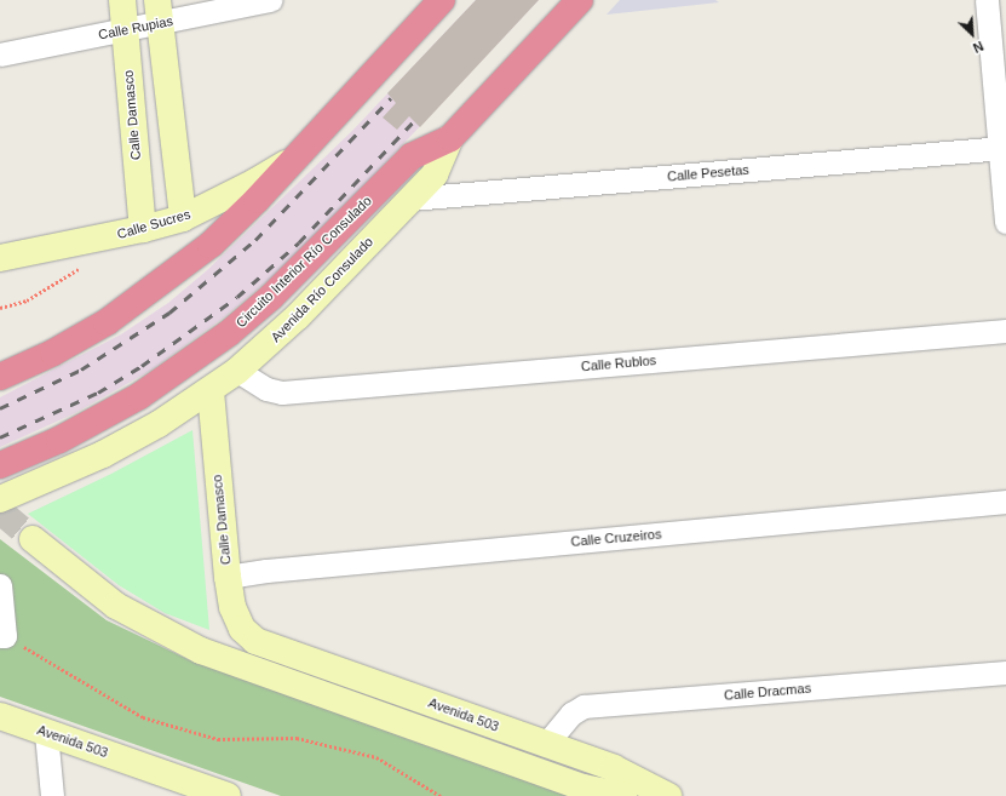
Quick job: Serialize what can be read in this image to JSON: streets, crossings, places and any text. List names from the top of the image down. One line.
{"streets":{"highway":["Circuito Interior Río Consulado","Avenida Río Consulado"],"main road":["Calle Damasco","Calle Sucres","Avenida 503"],"street":["Calle Rupias","Calle Pesetas","Calle Rublos","Calle Cruzeiros","Calle Dracmas"]},"crossings":[["Calle Rupias","Calle Damasco"],["Calle Damasco","Calle Sucres"],["Calle Damasco","Avenida Río Consulado"],["Calle Damasco","Calle Cruzeiros"],["Calle Damasco","Avenida 503"],["Calle Pesetas","Avenida Río Consulado"],["Circuito Interior Río Consulado","Avenida Río Consulado"],["Avenida Río Consulado","Calle Rublos"],["Calle Dracmas","Avenida 503"]],"north":"bottom right"}
